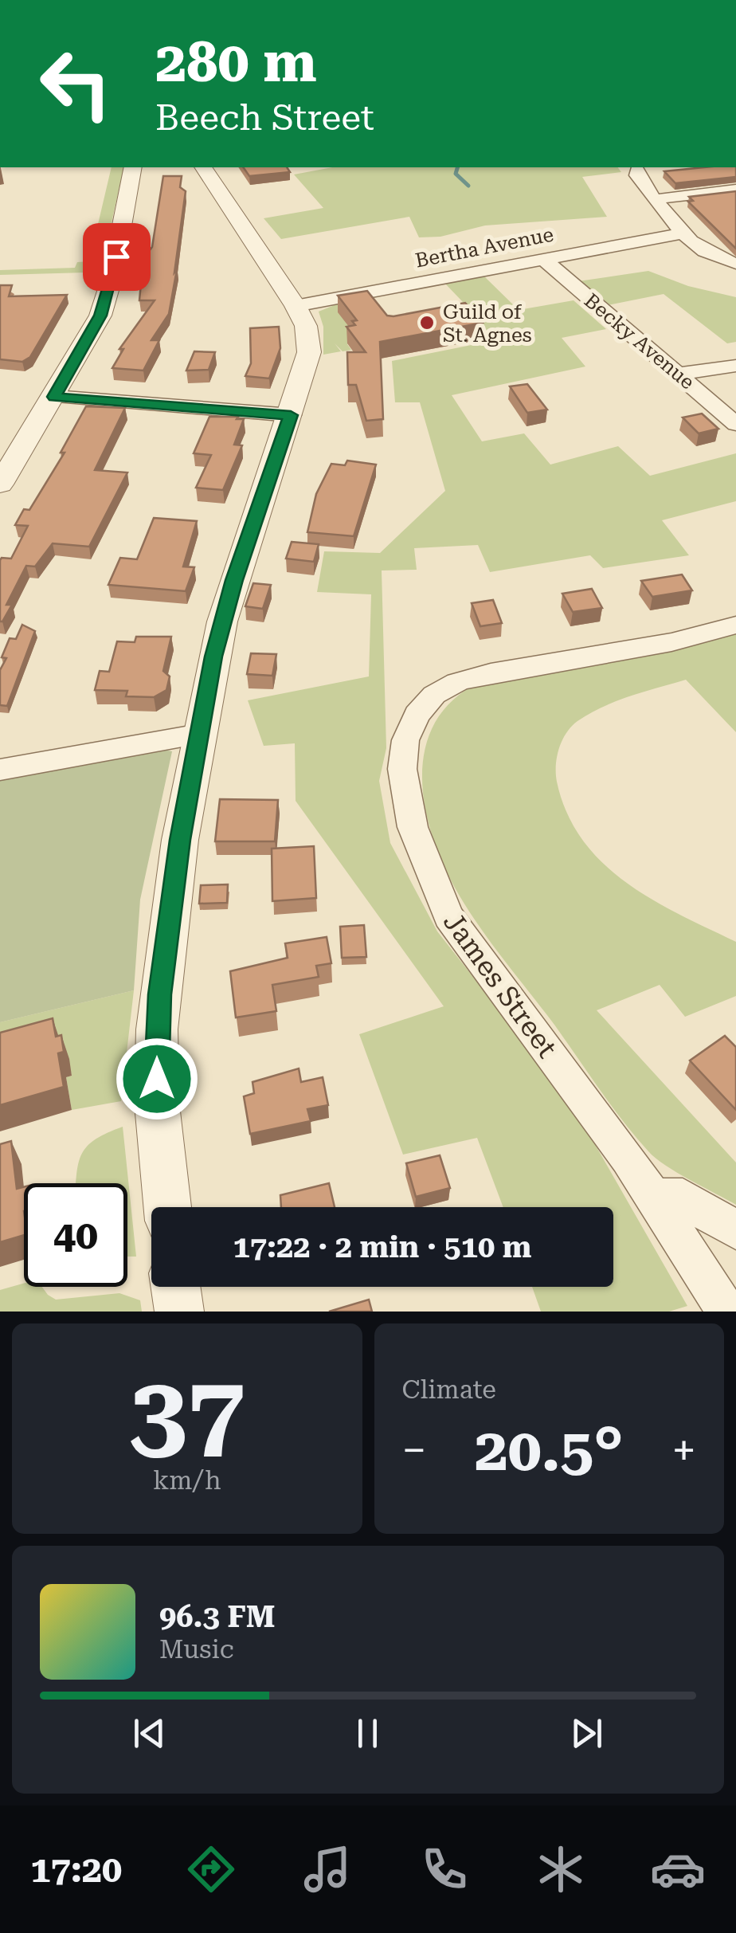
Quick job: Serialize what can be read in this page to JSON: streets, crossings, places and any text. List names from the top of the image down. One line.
{"streets":{"street":["Bertha Avenue","Becky Avenue","James Street"]},"crossings":[["Bertha Avenue","Becky Avenue"]],"places":["Guild of St. Agnes"],"page":{"turn":["280 m","Beech Street"],"limit":"40","trip":"17:22 · 2 min · 510 m","tile":[["37","km/h"],"Climate"],"heat":["−","20.5°","+"],"song":["96.3 FM","Music"],"tabs":"17:20"}}
